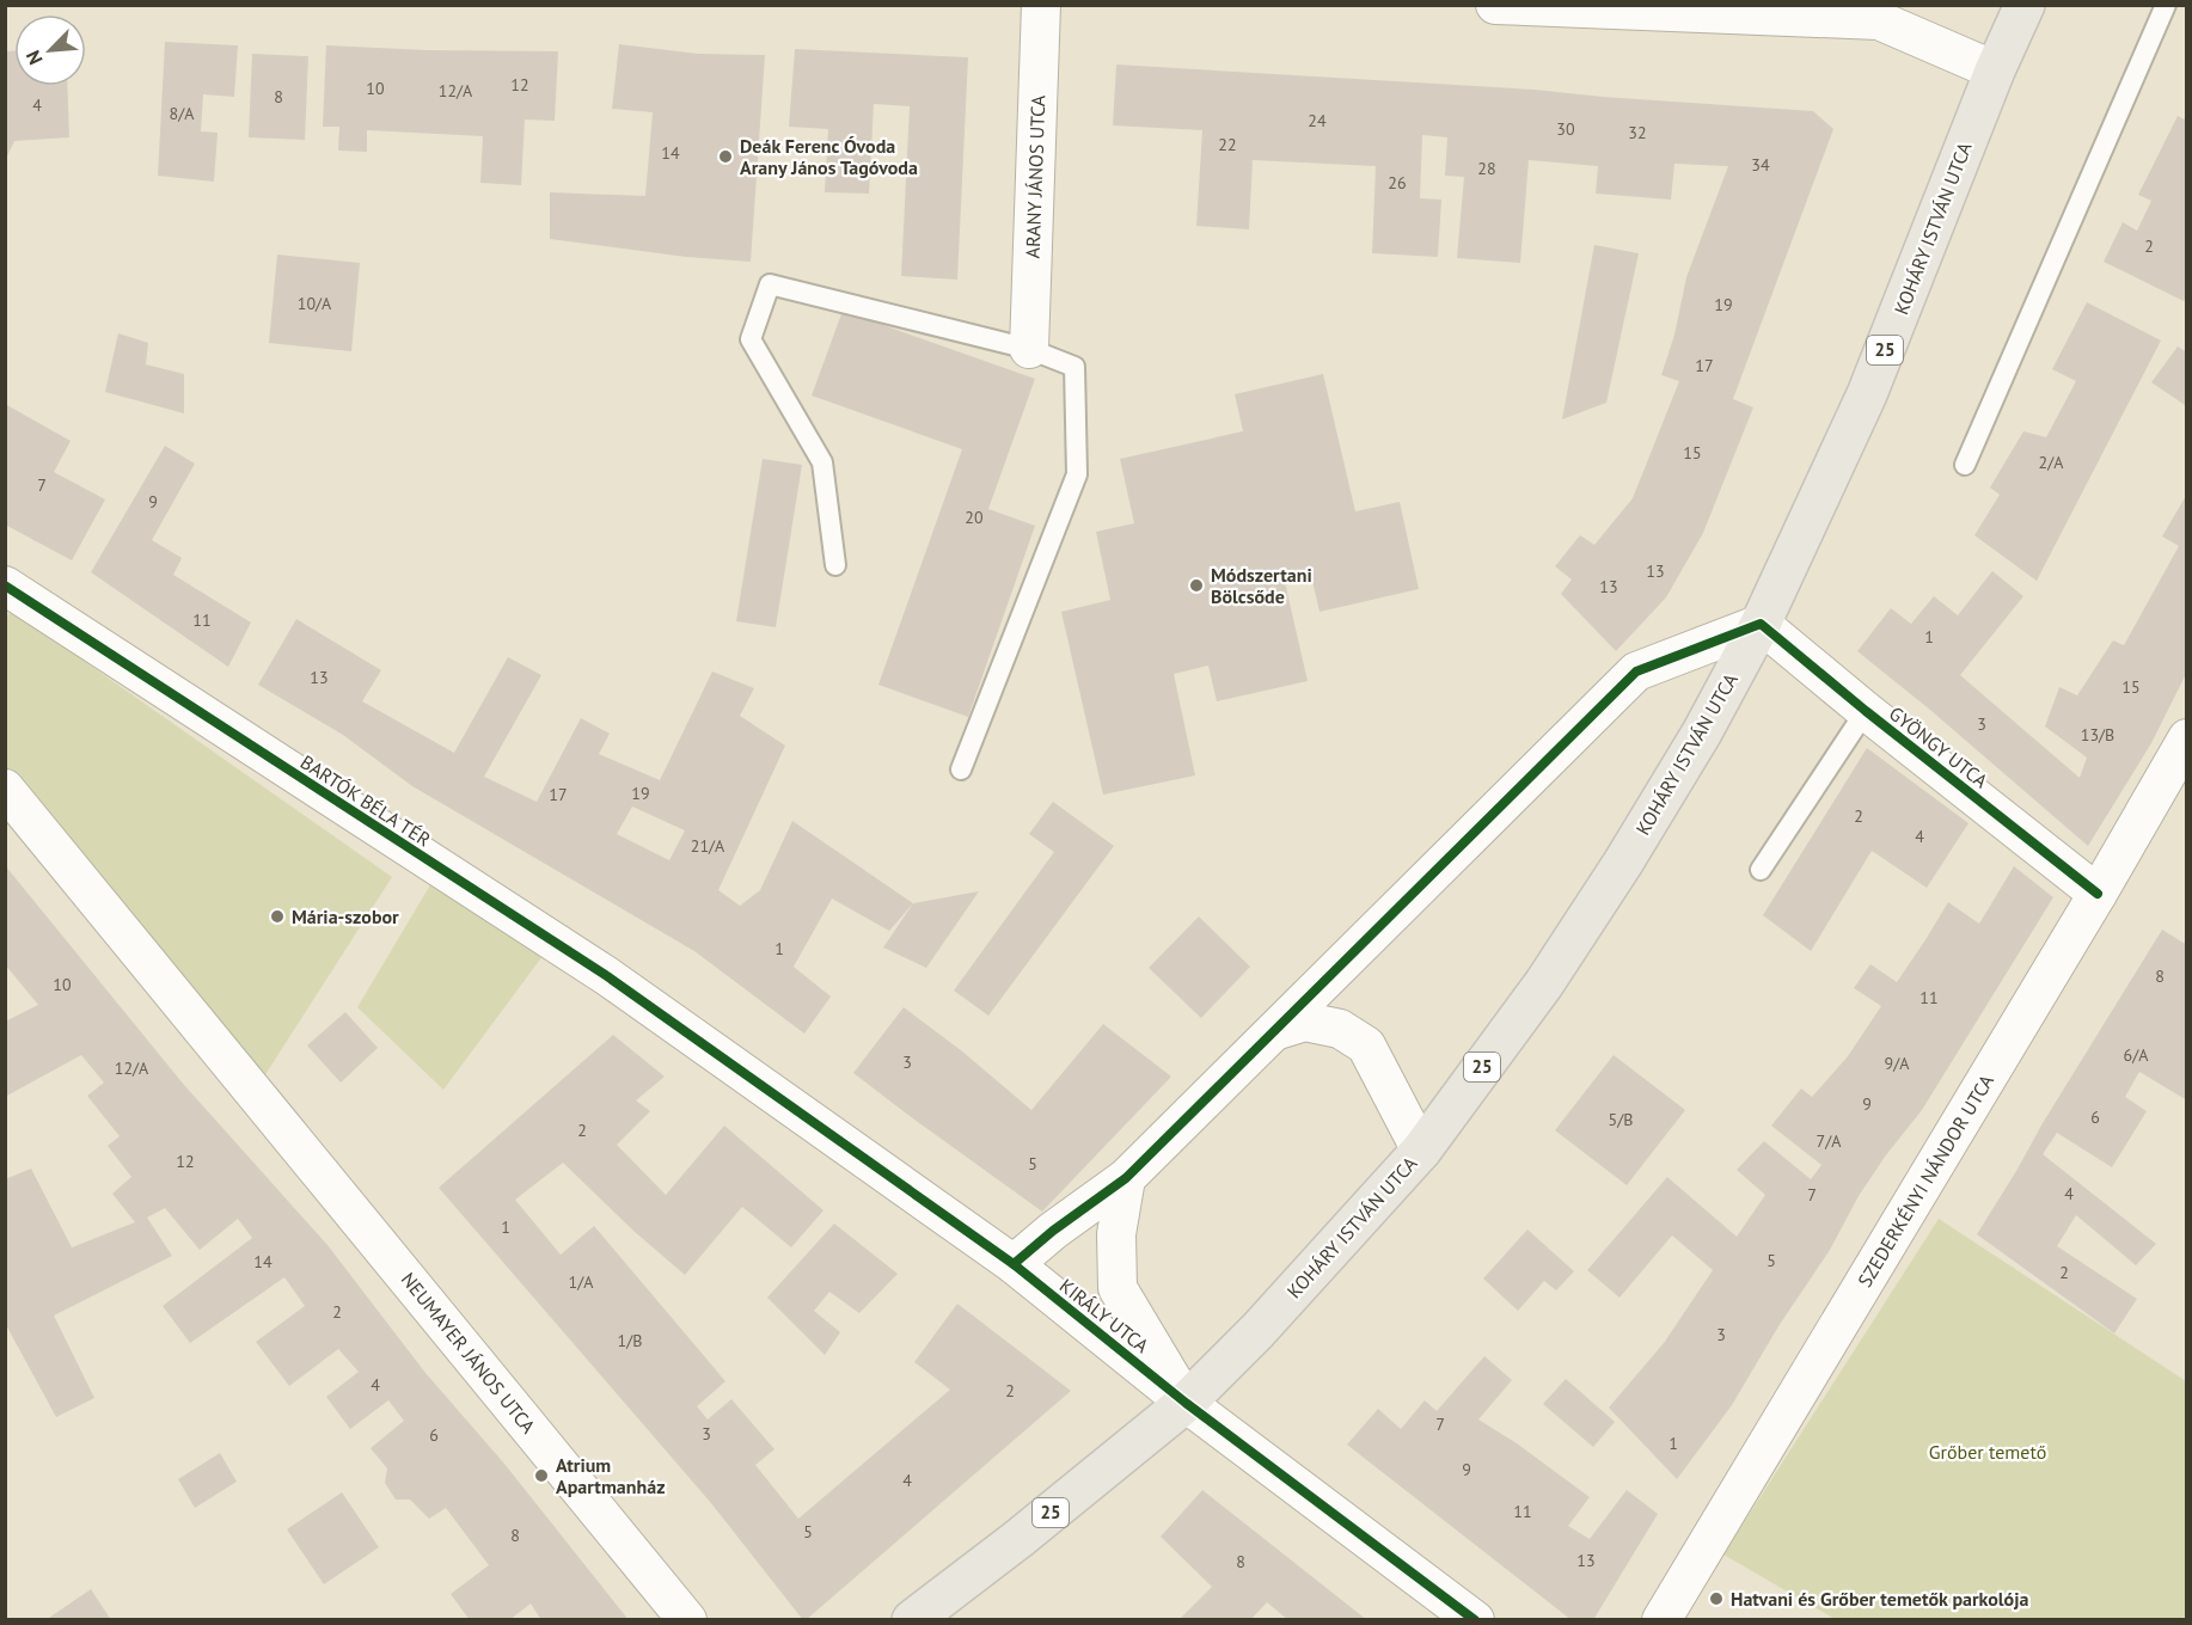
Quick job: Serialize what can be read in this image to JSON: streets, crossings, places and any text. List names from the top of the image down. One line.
{"streets":{"main road":["KOHÁRY ISTVÁN UTCA","25"],"street":["ARANY JÁNOS UTCA","GYÖNGY UTCA","BARTÓK BÉLA TÉR","SZEDERKÉNYI NÁNDOR UTCA","KIRÁLY UTCA","NEUMAYER JÁNOS UTCA"]},"crossings":[["KOHÁRY ISTVÁN UTCA","25"],["KOHÁRY ISTVÁN UTCA","GYÖNGY UTCA"],["KOHÁRY ISTVÁN UTCA","KIRÁLY UTCA"],["25","KIRÁLY UTCA"],["GYÖNGY UTCA","SZEDERKÉNYI NÁNDOR UTCA"],["BARTÓK BÉLA TÉR","KIRÁLY UTCA"]],"parks":["Grőber temető"],"places":["Deák Ferenc Óvoda Arany János Tagóvoda","Módszertani Bölcsőde","Mária-szobor","Atrium Apartmanház","Hatvani és Grőber temetők parkolója"],"house_numbers":["12","10","12/A","8","4","8/A","24","30","32","22","14","34","28","26","2","10/A","19","17","15","2/A","7","9","20","13","13","11","1","13","15","3","13/B","19","17","2","4","21/A","1","8","10","11","6/A","3","9/A","12/A","9","6","5/B","2","7/A","12","5","4","7","1","5","14","2","1/A","2","3","1/B","4","2","7","3","6","1","9","4","11","5","8","13","8"],"north":"bottom left"}
